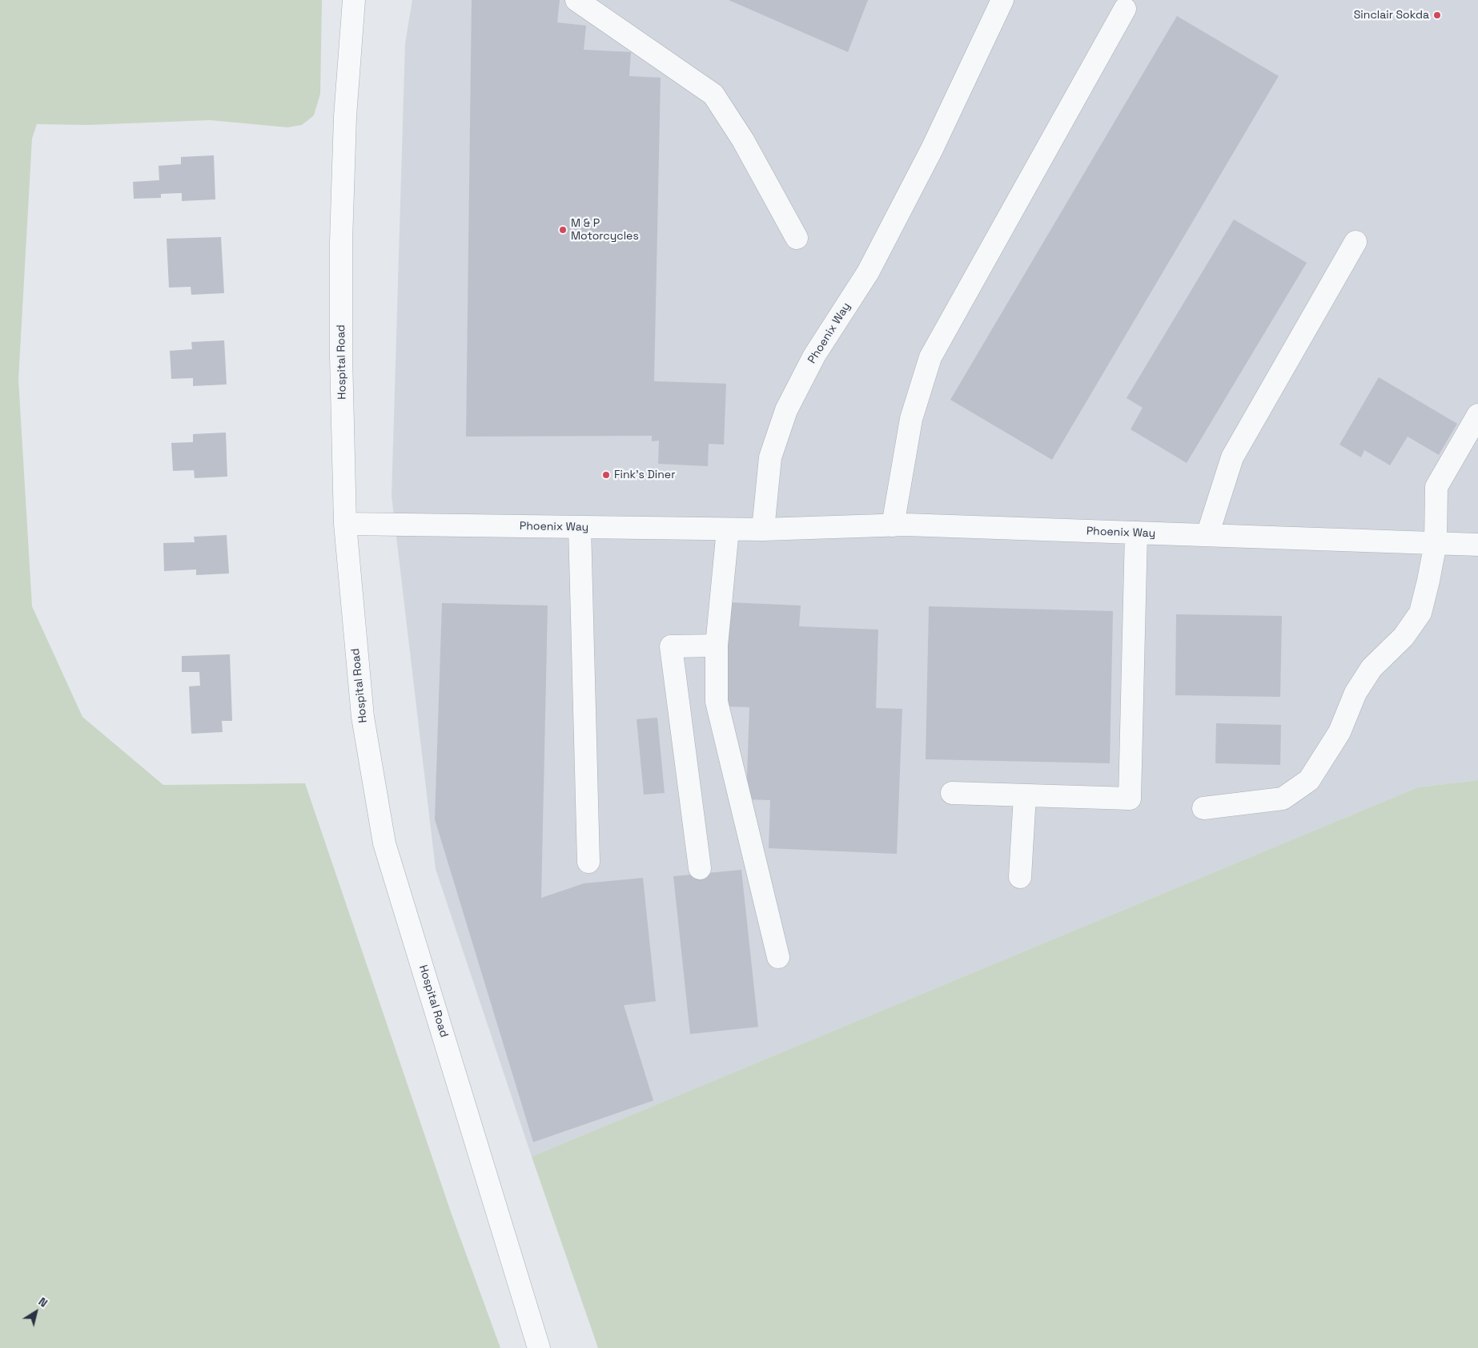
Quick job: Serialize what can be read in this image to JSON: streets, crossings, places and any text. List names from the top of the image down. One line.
{"streets":{"street":["Phoenix Way","Hospital Road"]},"crossings":[["Phoenix Way","Hospital Road"]],"places":["Sinclair Sokda","M & P Motorcycles","Fink's Diner"],"north":"top right"}
